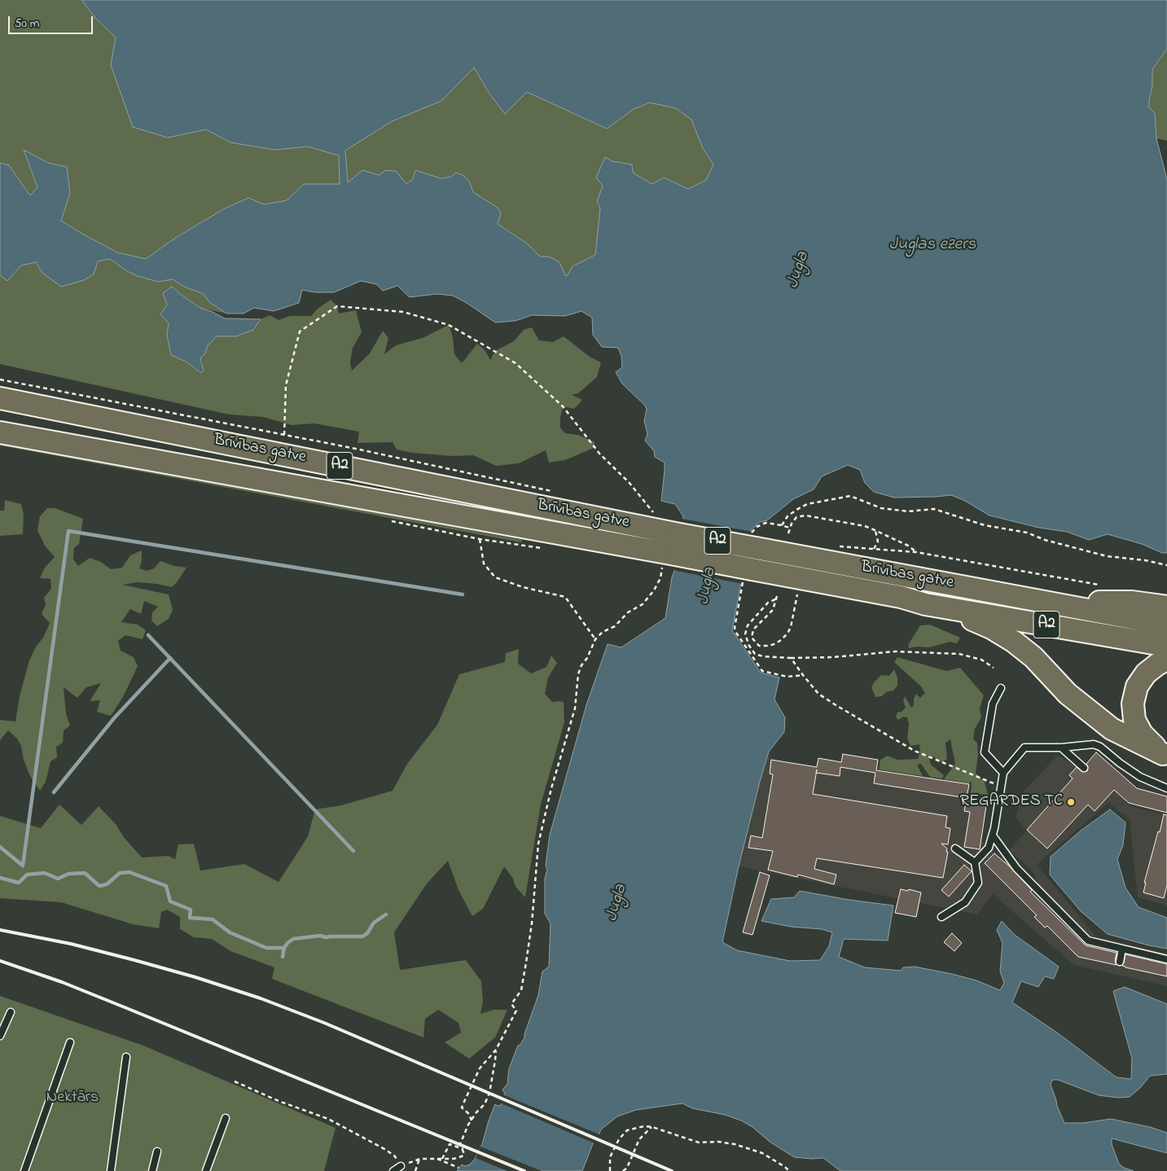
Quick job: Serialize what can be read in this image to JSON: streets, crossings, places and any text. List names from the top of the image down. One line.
{"streets":{"highway":["Brīvības gatve","A2"]},"water":["Juglas ezers","Jugla"],"parks":["Nektārs"],"places":["REGARDES TC"],"scale_bar":"50 m"}
